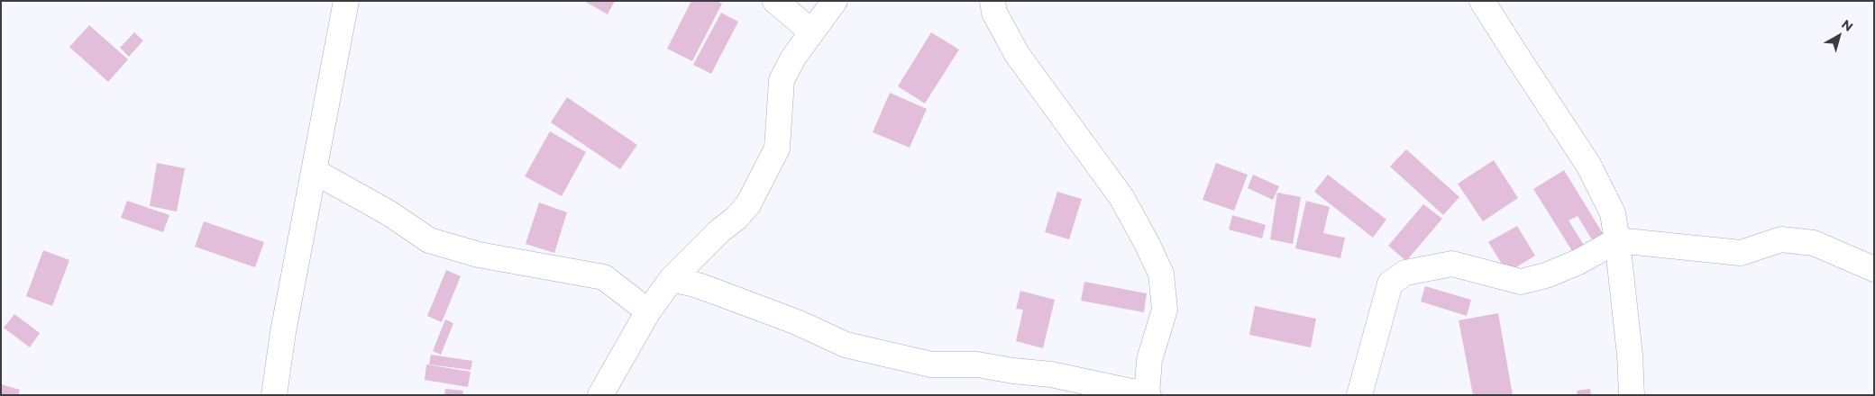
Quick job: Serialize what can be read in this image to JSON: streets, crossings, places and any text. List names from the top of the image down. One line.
{"north":"top right"}
